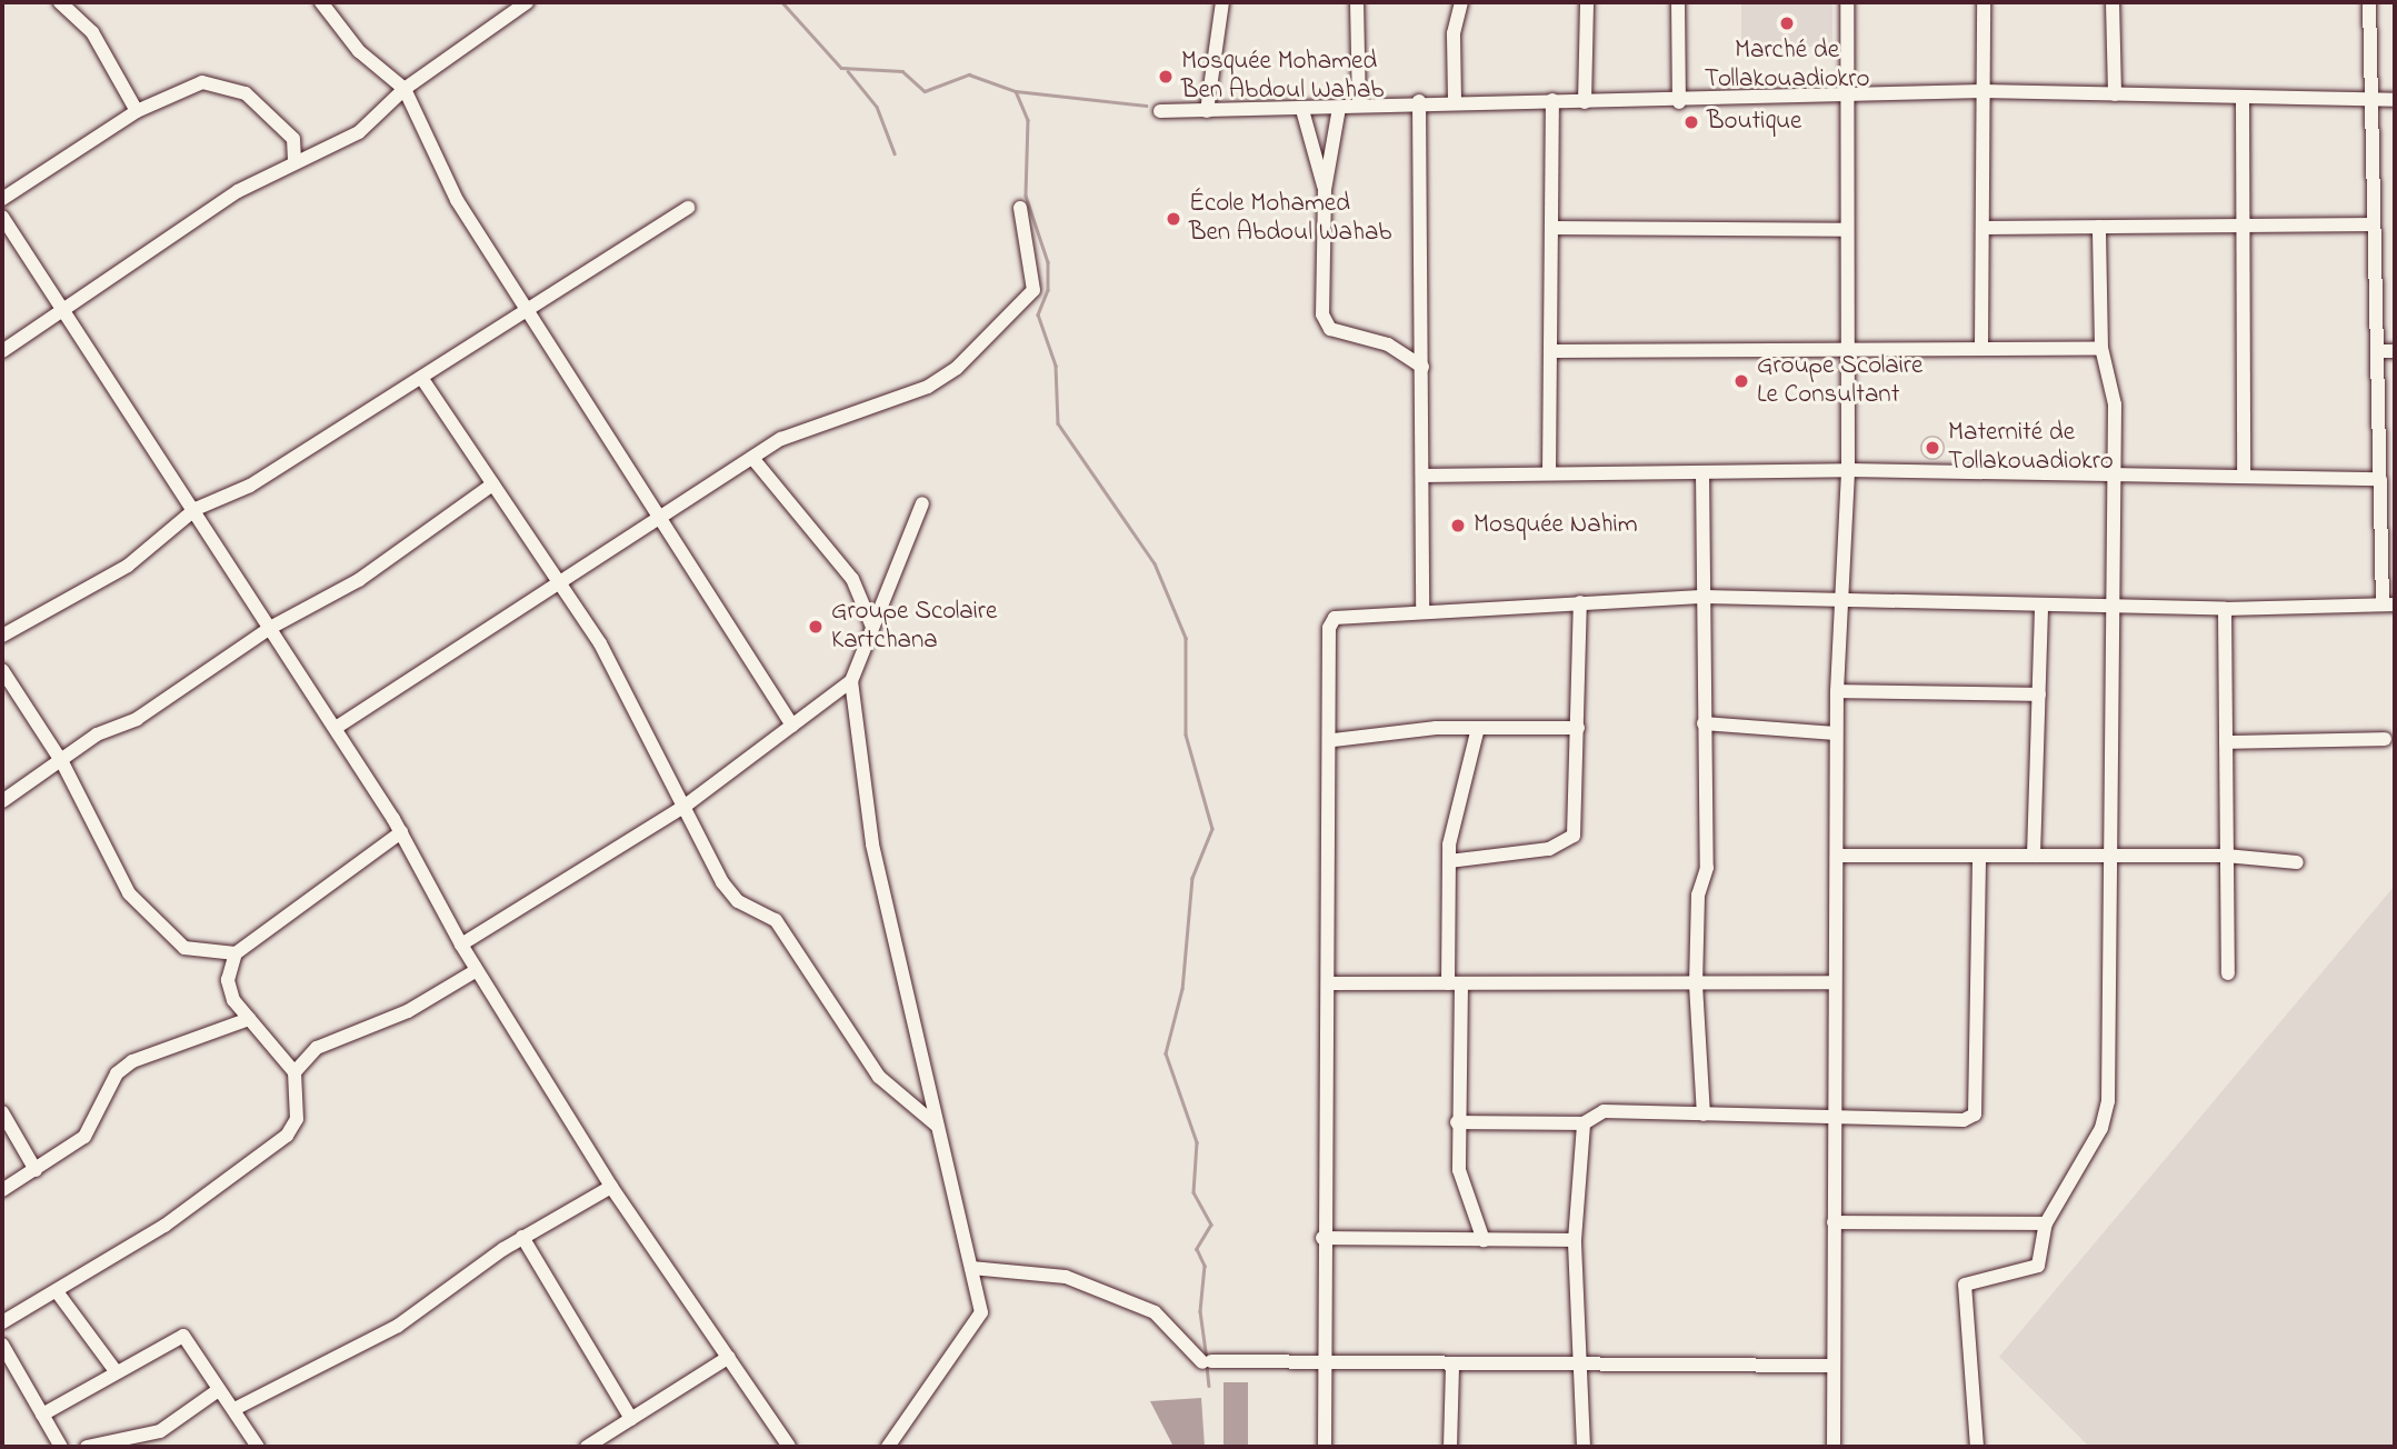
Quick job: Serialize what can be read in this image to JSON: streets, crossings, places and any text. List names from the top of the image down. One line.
{"places":["Marché de Tollakouadiokro","Mosquée Mohamed Ben Abdoul Wahab","Boutique","École Mohamed Ben Abdoul Wahab","Groupe Scolaire Le Consultant","Maternité de Tollakouadiokro","Mosquée Nahim","Groupe Scolaire Kartchana"]}
